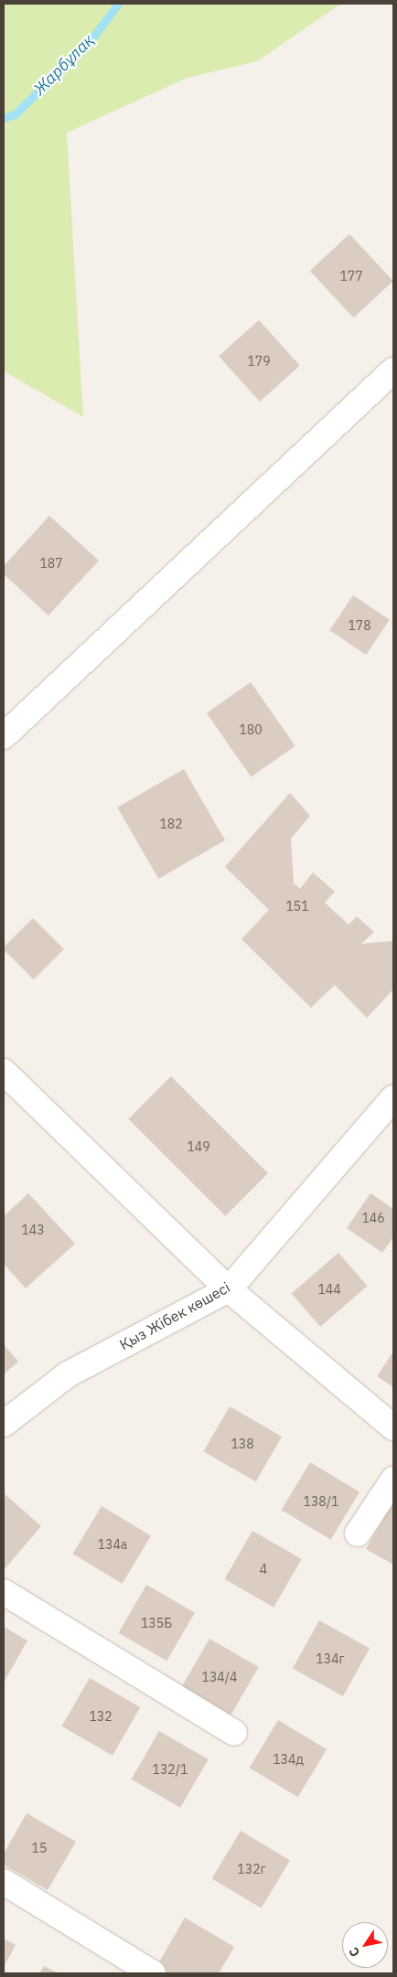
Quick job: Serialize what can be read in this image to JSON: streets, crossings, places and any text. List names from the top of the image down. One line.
{"streets":{"street":["Қыз Жібек көшесі"]},"water":["Жарбұлақ"],"house_numbers":["177","179","187","178","180","182","151","149","146","143","144","138","138/1","134а","4","135Б","134г","134/4","132","134д","132/1","15","132г"],"north":"bottom left"}
